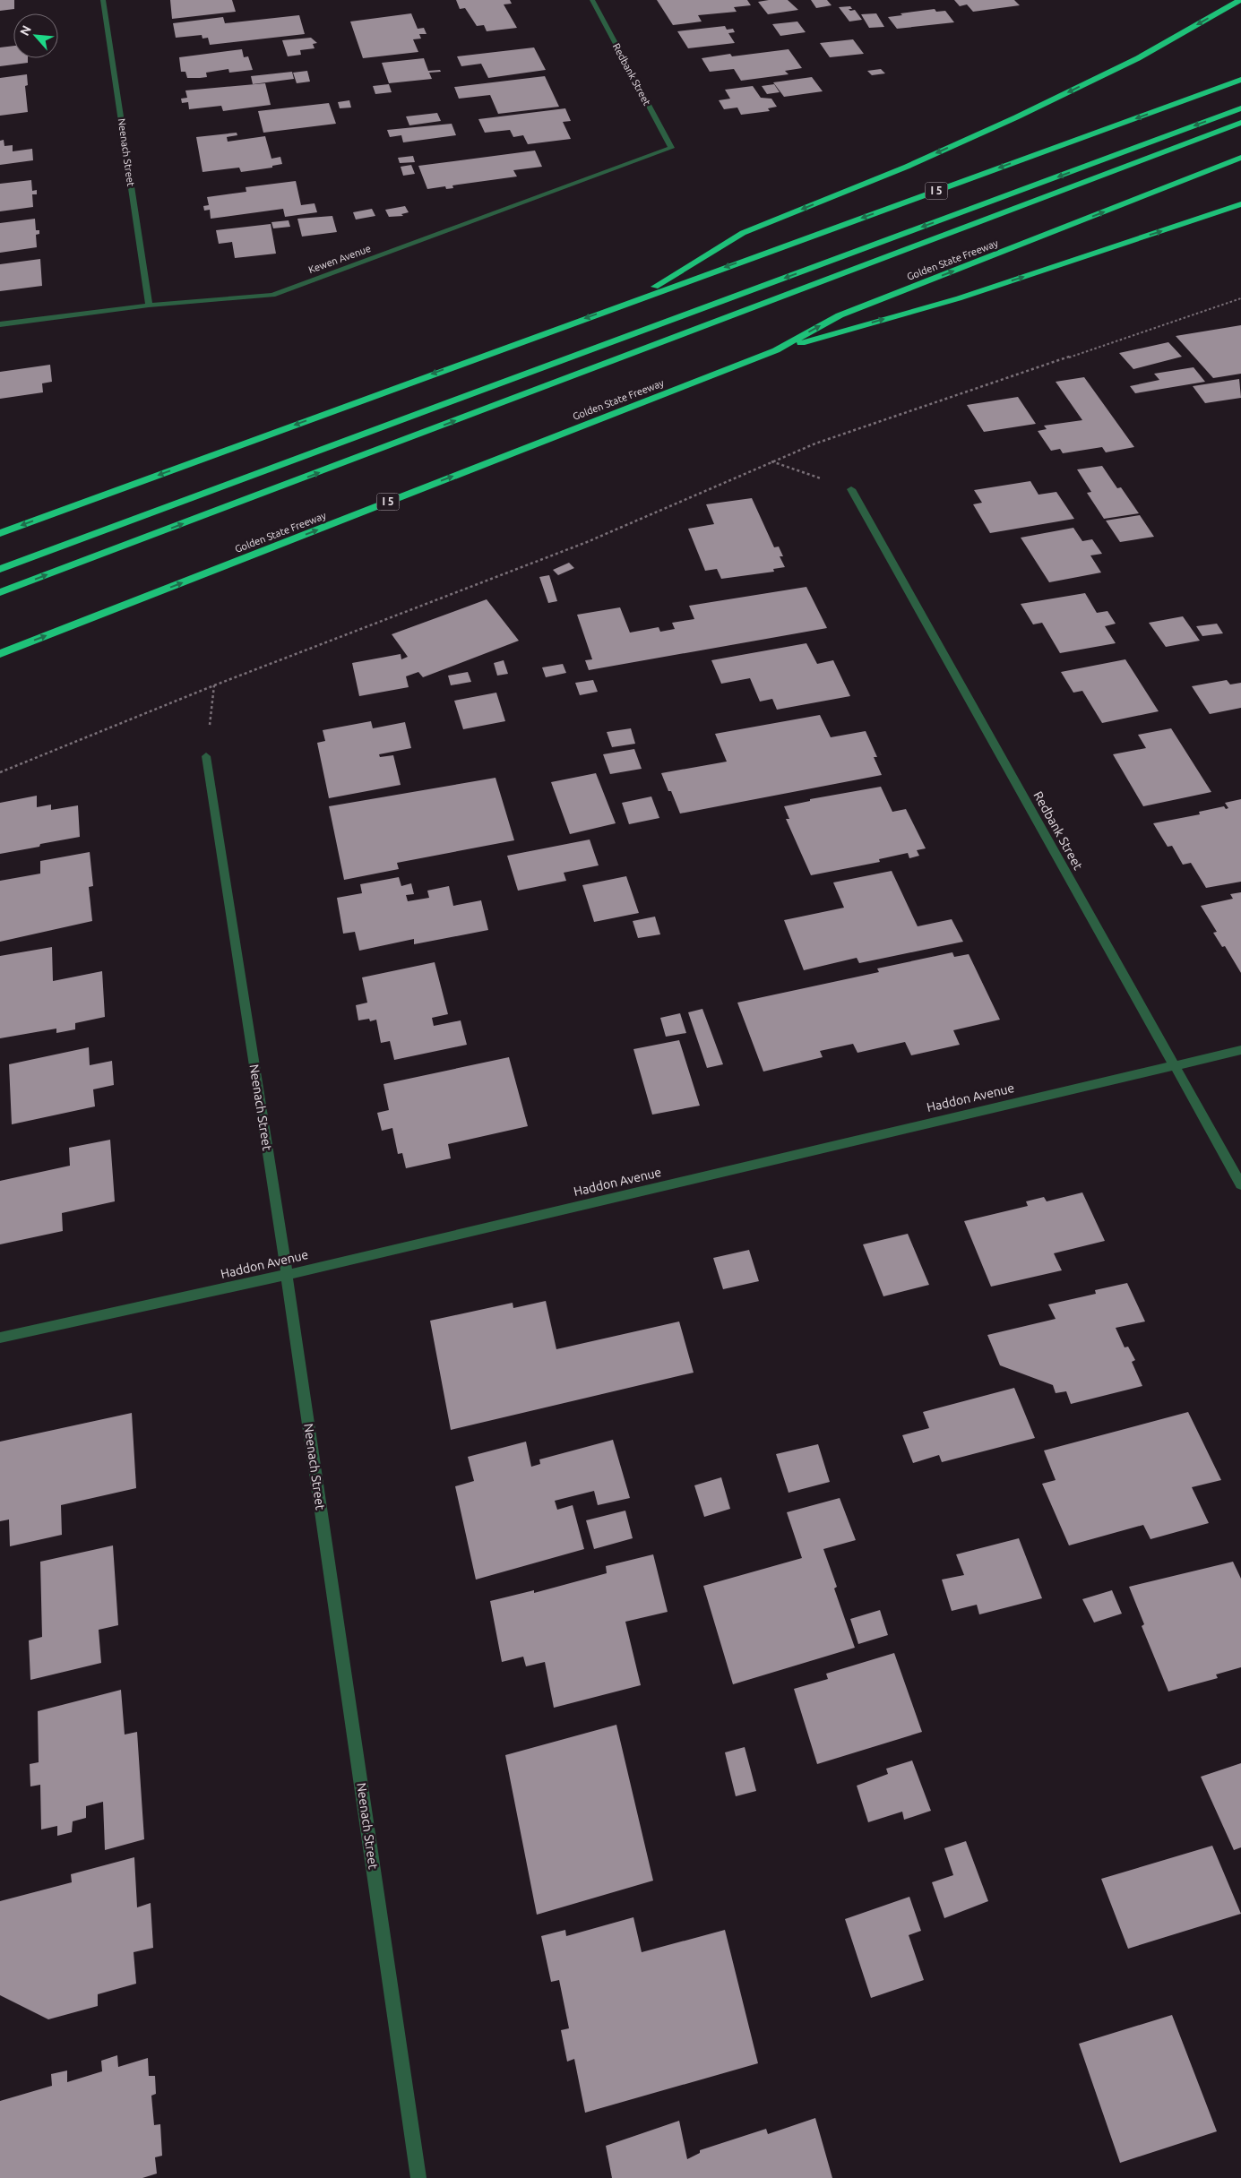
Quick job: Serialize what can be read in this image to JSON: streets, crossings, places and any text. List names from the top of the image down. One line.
{"streets":{"highway":["I 5","Golden State Freeway"],"street":["Redbank Street","Neenach Street","Kewen Avenue","Haddon Avenue"]},"crossings":[["Redbank Street","Kewen Avenue"],["Redbank Street","Haddon Avenue"],["Neenach Street","Kewen Avenue"],["Neenach Street","Haddon Avenue"]],"north":"top left"}
